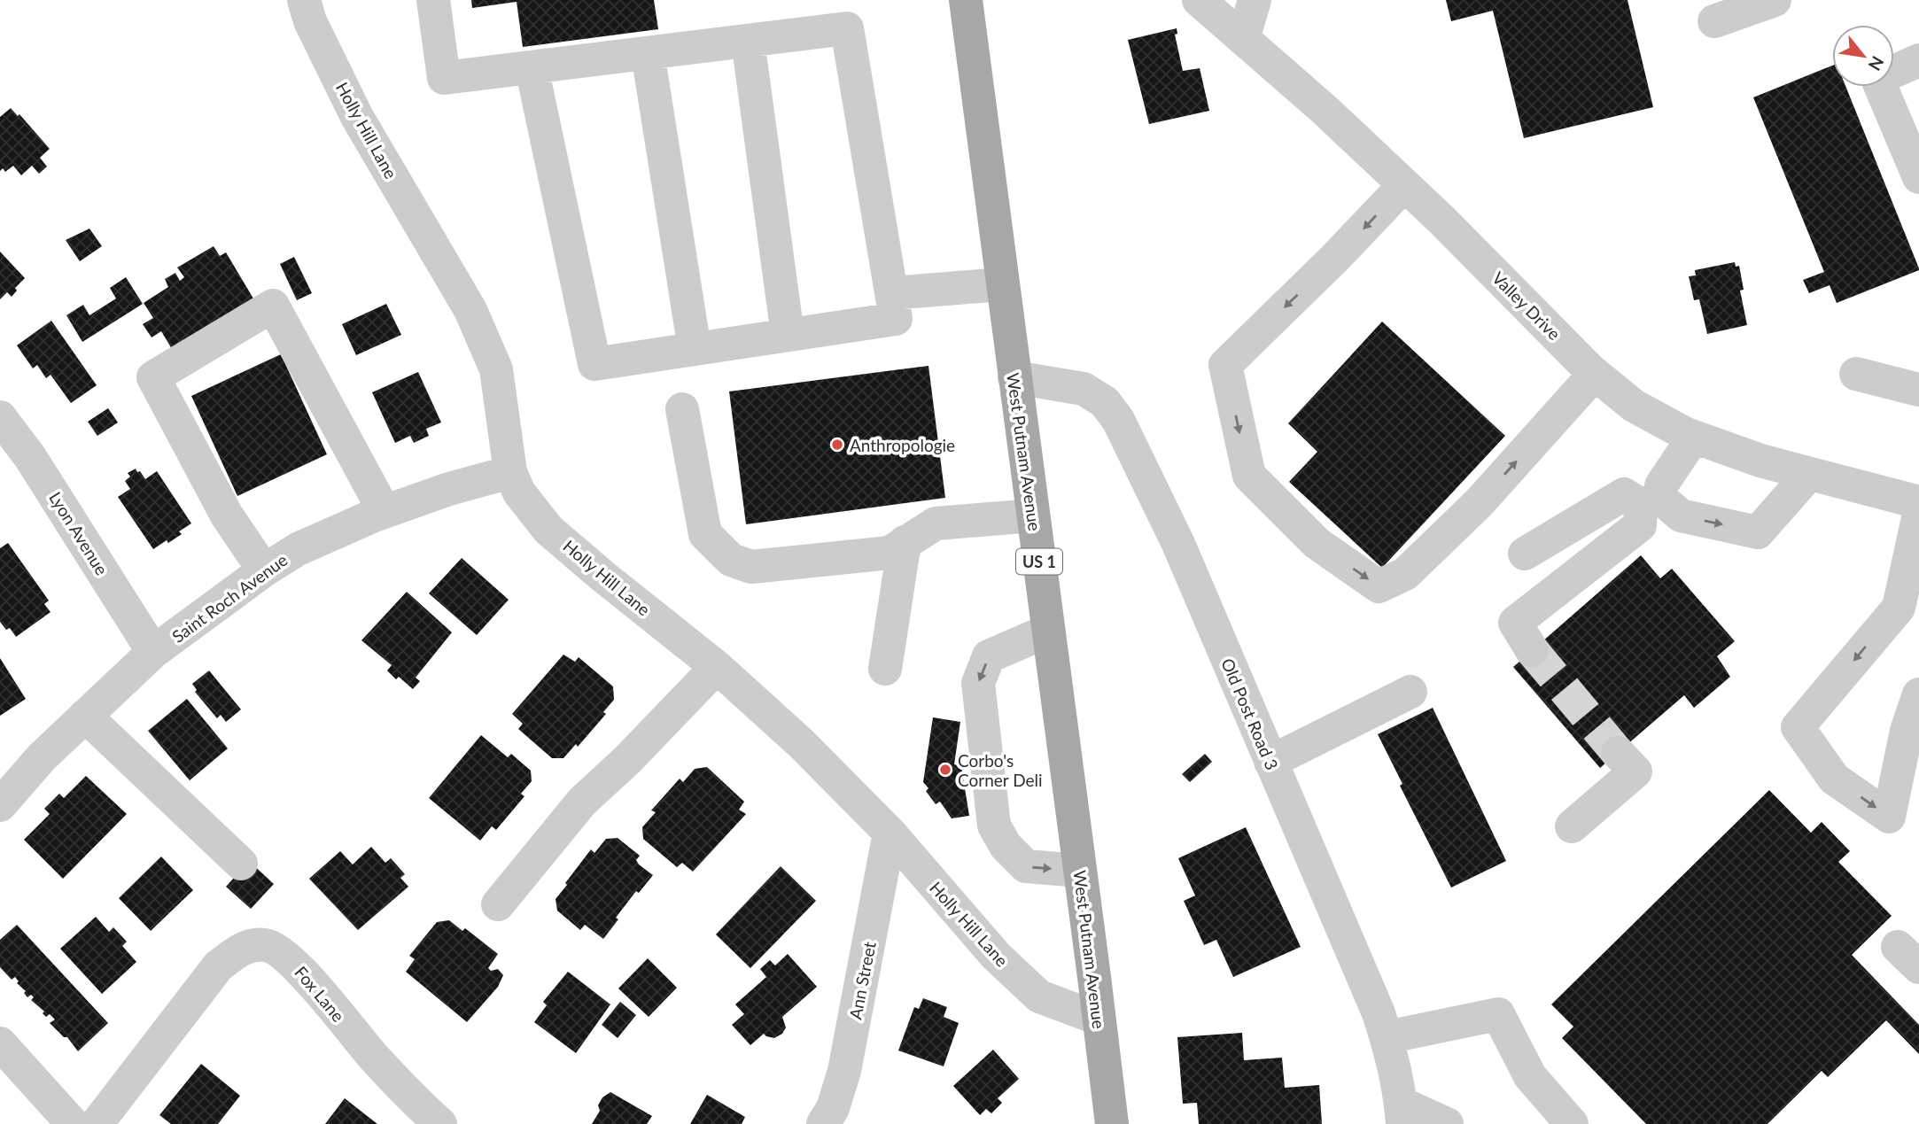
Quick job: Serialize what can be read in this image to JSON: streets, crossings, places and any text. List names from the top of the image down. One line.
{"streets":{"main road":["West Putnam Avenue","US 1"],"street":["Holly Hill Lane","Valley Drive","Lyon Avenue","Saint Roch Avenue","Old Post Road 3","Ann Street","Fox Lane"]},"crossings":[["Holly Hill Lane","West Putnam Avenue"],["Holly Hill Lane","Saint Roch Avenue"],["Holly Hill Lane","Ann Street"],["West Putnam Avenue","Old Post Road 3"],["Lyon Avenue","Saint Roch Avenue"]],"places":["Anthropologie","Corbo's Corner Deli"],"north":"bottom right"}
